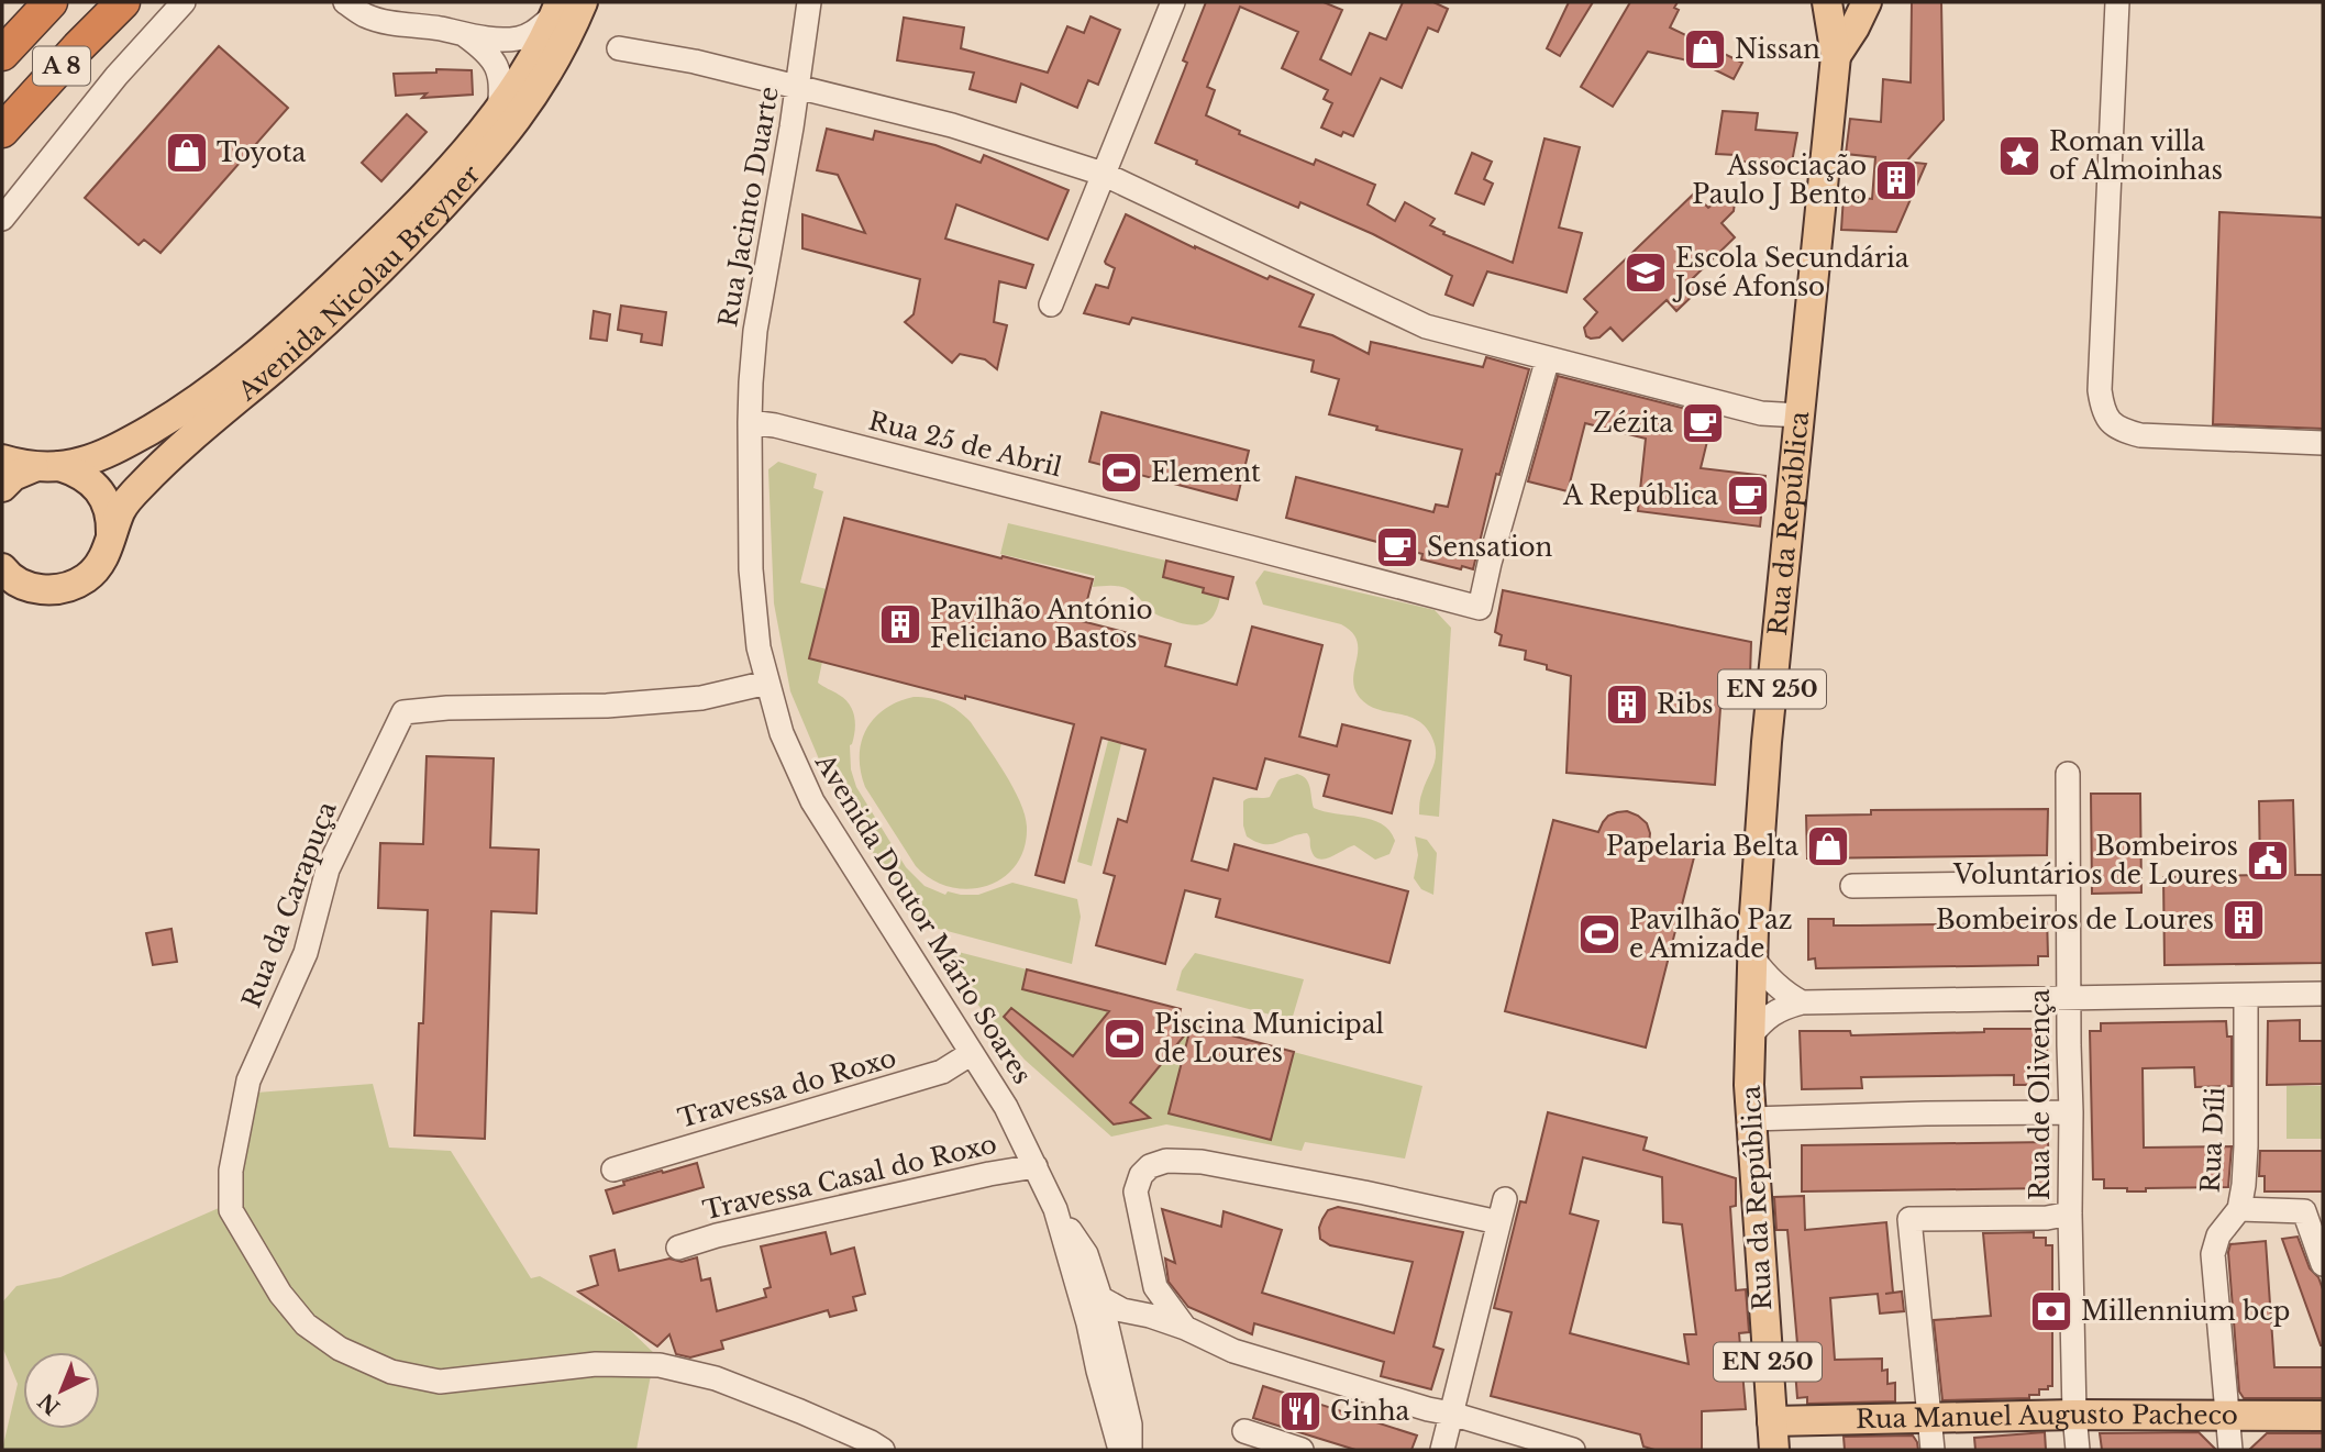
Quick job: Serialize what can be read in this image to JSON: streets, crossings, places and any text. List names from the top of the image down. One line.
{"streets":{"highway":["A 8"],"main road":["Avenida Nicolau Breyner","Rua da República","EN 250","Rua Manuel Augusto Pacheco"],"street":["Rua Jacinto Duarte","Rua 25 de Abril","Rua da Carapuça","Avenida Doutor Mário Soares","Travessa do Roxo","Rua de Olivença","Rua Díli","Travessa Casal do Roxo"]},"crossings":[["Rua Jacinto Duarte","Rua 25 de Abril"],["Rua Jacinto Duarte","Avenida Doutor Mário Soares"],["Rua 25 de Abril","Avenida Doutor Mário Soares"],["Rua da República","EN 250"],["Rua da República","Rua Manuel Augusto Pacheco"],["Rua da Carapuça","Avenida Doutor Mário Soares"],["Avenida Doutor Mário Soares","Travessa do Roxo"],["Avenida Doutor Mário Soares","Travessa Casal do Roxo"],["Rua de Olivença","Rua Manuel Augusto Pacheco"],["Rua Díli","Rua Manuel Augusto Pacheco"]],"places":{"shop":["Nissan","Toyota","Papelaria Belta"],"place":["Roman villa of Almoinhas"],"building":["Associação Paulo J Bento","Pavilhão António Feliciano Bastos","Ribs","Bombeiros de Loures"],"school or university":["Escola Secundária José Afonso"],"cafe":["Zézita","A República","Sensation"],"sports":["Element","Pavilhão Paz e Amizade","Piscina Municipal de Loures"],"public building":["Bombeiros Voluntários de Loures"],"bank":["Millennium bcp"],"restaurant":["Ginha"]},"north":"bottom left"}
